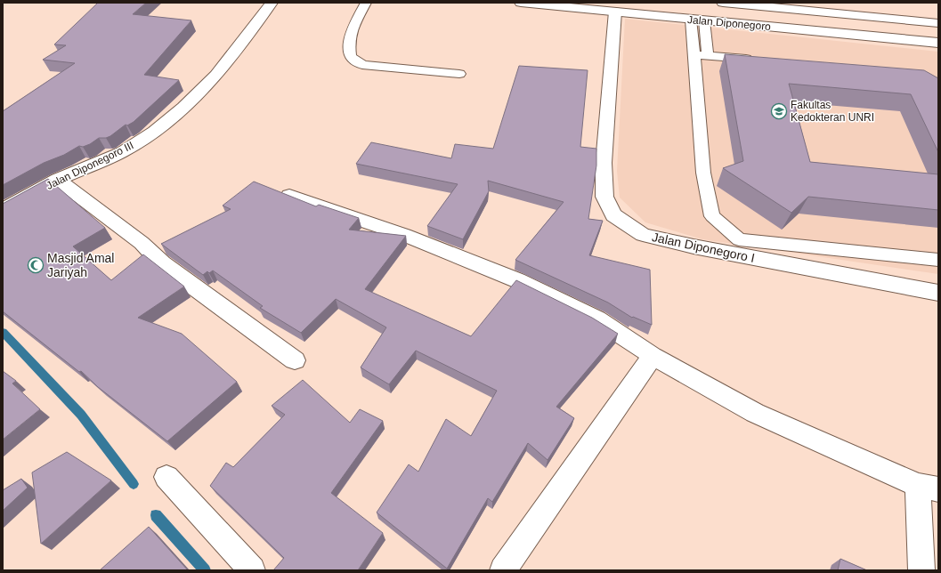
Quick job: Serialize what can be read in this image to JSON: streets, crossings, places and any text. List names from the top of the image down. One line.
{"streets":{"street":["Jalan Diponegoro","Jalan Diponegoro III","Jalan Diponegoro I"]},"crossings":[["Jalan Diponegoro","Jalan Diponegoro I"]],"places":{"school or university":["Fakultas Kedokteran UNRI"],"mosque":["Masjid Amal Jariyah"]}}
